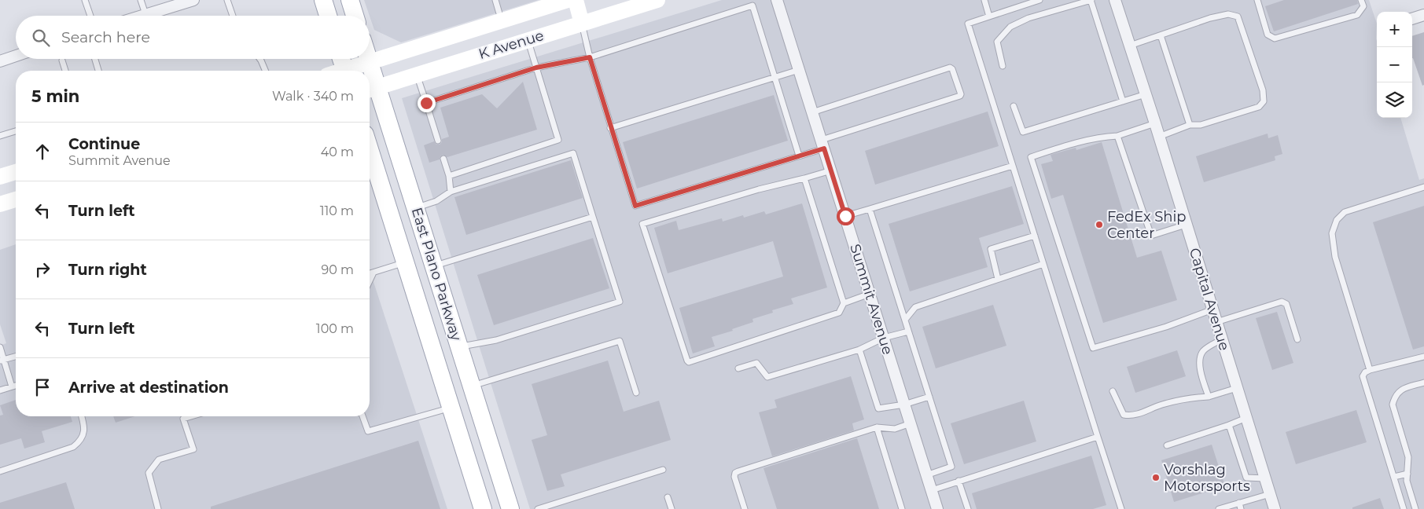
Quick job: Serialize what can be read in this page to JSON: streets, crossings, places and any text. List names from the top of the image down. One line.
{"streets":{"main road":["K Avenue","East Plano Parkway"],"street":["Summit Avenue","Capital Avenue"]},"crossings":[["K Avenue","East Plano Parkway"]],"places":["FedEx Ship Center","Vorshlag Motorsports"],"page":{"map_buttons":["+","−"],"search":"Search here","heading":["5 min","Walk · 340 m"],"list":[["Continue","Summit Avenue","40 m"],["Turn left","110 m"],["Turn right","90 m"],["Turn left","100 m"],"Arrive at destination"]}}
